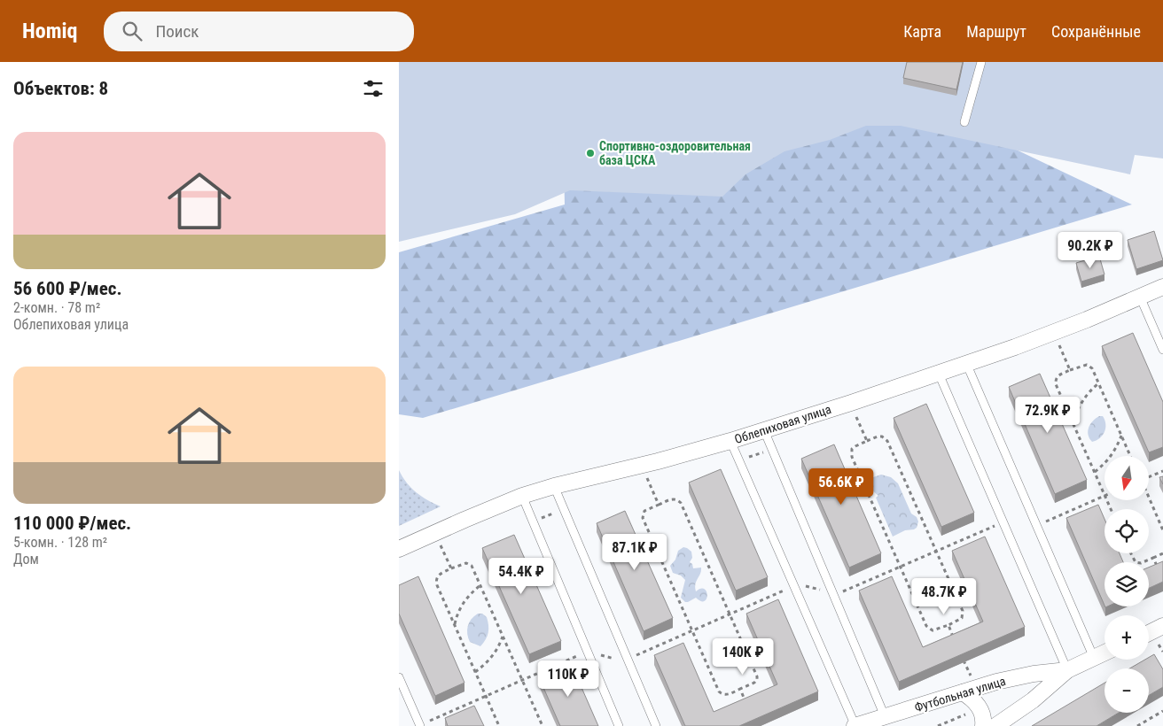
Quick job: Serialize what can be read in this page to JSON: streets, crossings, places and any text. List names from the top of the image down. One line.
{"streets":{"street":["Облепиховая улица","Футбольная улица"]},"places":["Спортивно-оздоровительная база ЦСКА"],"north":"bottom","page":{"header":"Homiq","search":"Поиск","nav":["Карта","Маршрут","Сохранённые"],"heading":"Объектов: 8","list":[{"name":"56 600 ₽/мес.","note":"2-комн. · 78 m² · Облепиховая улица"},{"name":"110 000 ₽/мес.","note":"5-комн. · 128 m² · Дом"}],"price":["90.2K ₽","72.9K ₽","56.6K ₽","87.1K ₽","54.4K ₽","48.7K ₽","140K ₽","110K ₽"],"map_buttons":["+","−"]}}
